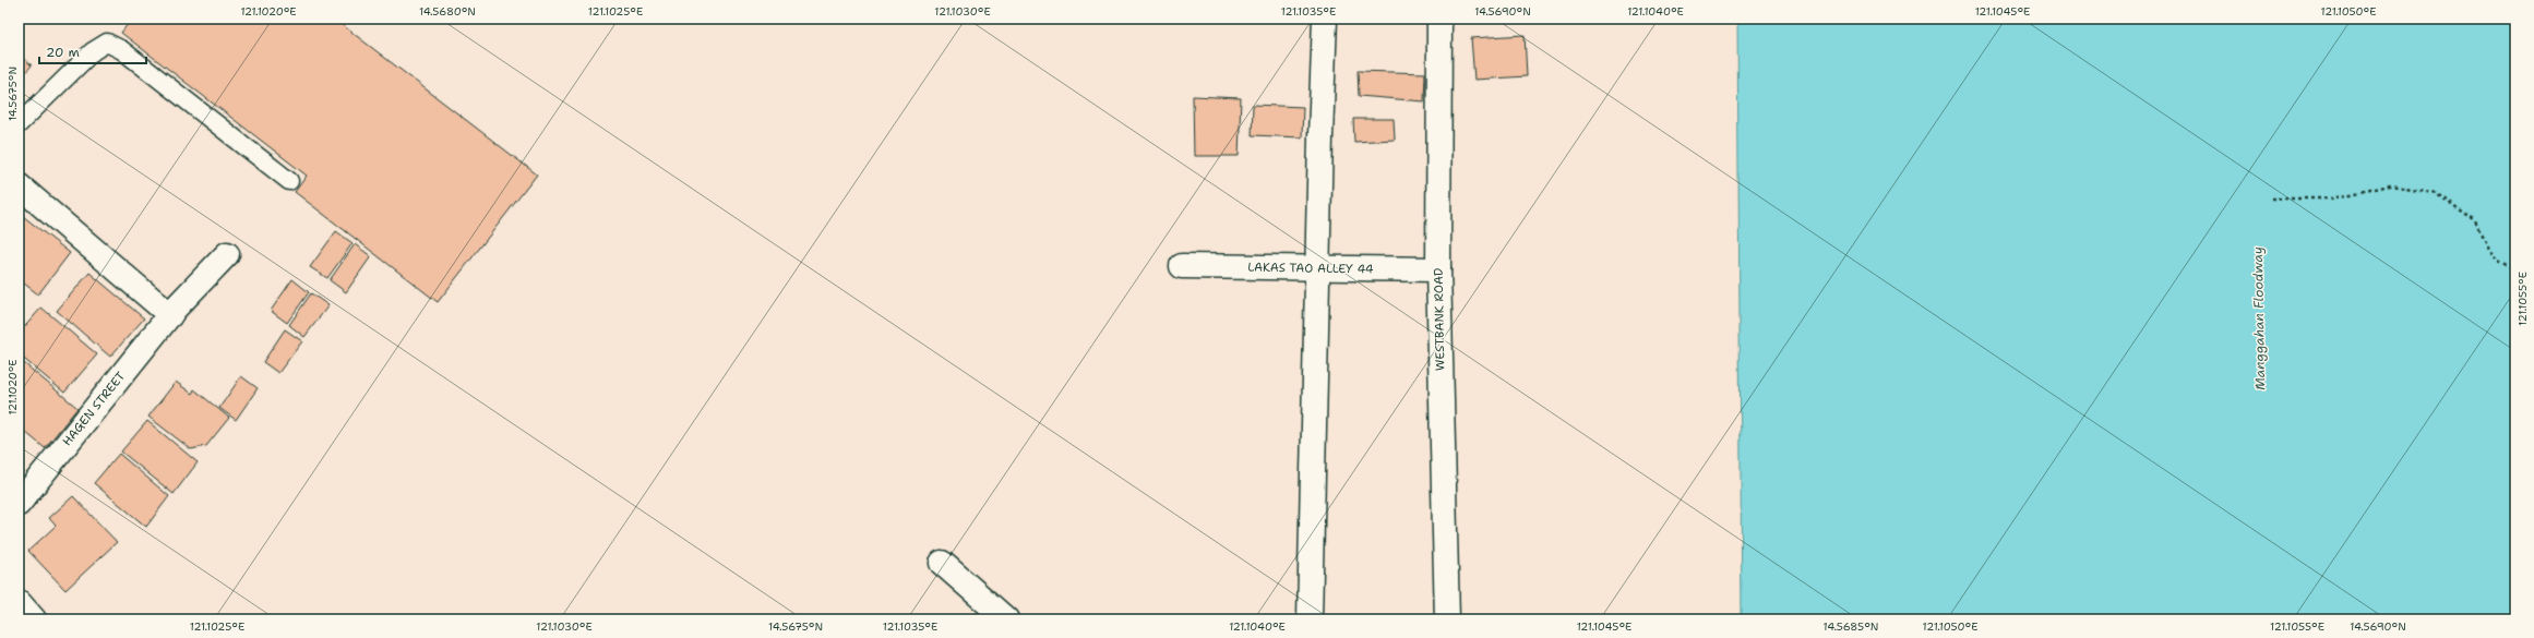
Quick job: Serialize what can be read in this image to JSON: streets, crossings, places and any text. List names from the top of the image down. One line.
{"streets":{"street":["LAKAS TAO ALLEY 44","WESTBANK ROAD","HAGEN STREET"]},"crossings":[["LAKAS TAO ALLEY 44","WESTBANK ROAD"]],"water":["Manggahan Floodway"],"scale_bar":"20 m","coordinates":["121.1020°E","14.5680°N","121.1025°E","121.1030°E","121.1035°E","14.5690°N","121.1040°E","121.1045°E","121.1050°E","14.5675°N","121.1055°E","14.5685°N"]}
